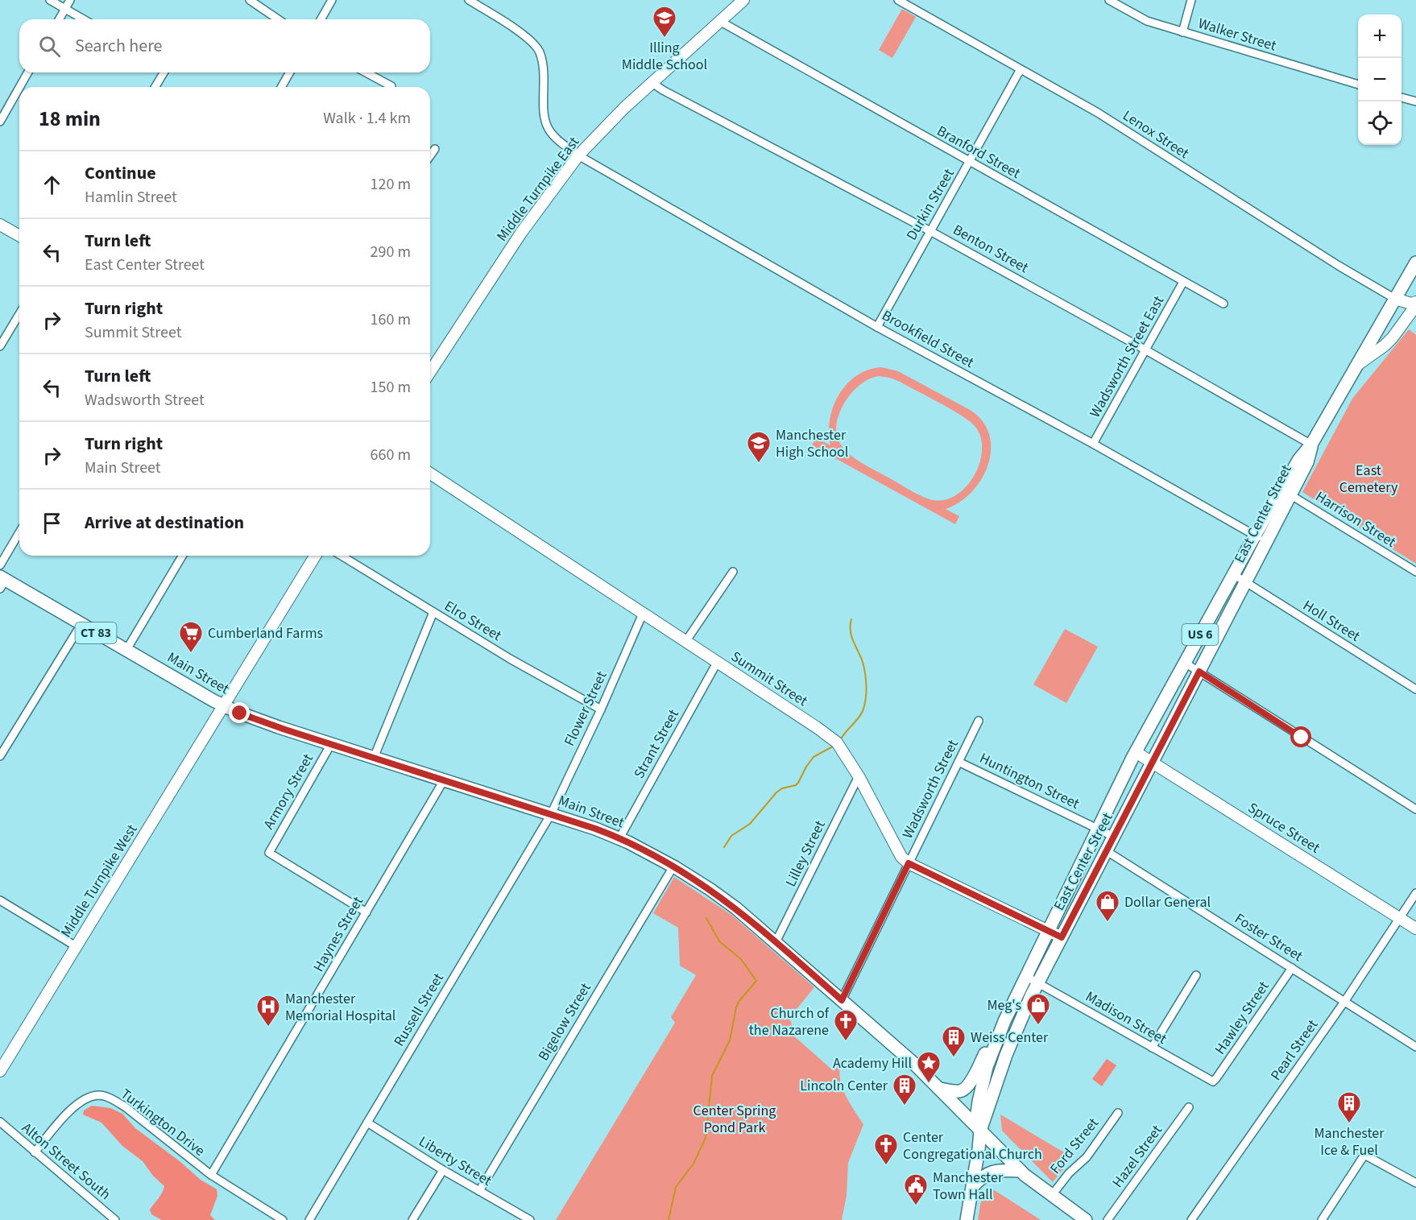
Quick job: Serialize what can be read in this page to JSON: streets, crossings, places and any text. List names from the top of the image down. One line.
{"streets":{"main road":["East Center Street","CT 83","US 6","Main Street"],"street":["Walker Street","Lenox Street","Branford Street","Middle Turnpike East","Durkin Street","Benton Street","Brookfield Street","Wadsworth Street East","Harrison Street","Elro Street","Holl Street","Summit Street","Flower Street","Strant Street","Huntington Street","Wadsworth Street","Armory Street","Spruce Street","Lilley Street","Middle Turnpike West","Haynes Street","Foster Street","Russell Street","Madison Street","Hawley Street","Bigelow Street","Pearl Street","Turkington Drive","Ford Street","Hazel Street","Alton Street South","Liberty Street"]},"crossings":[["Lenox Street","Durkin Street"],["Lenox Street","East Center Street"],["Branford Street","Middle Turnpike East"],["Branford Street","Durkin Street"],["Branford Street","Wadsworth Street East"],["Middle Turnpike East","Benton Street"],["Middle Turnpike East","Brookfield Street"],["Durkin Street","Benton Street"],["Durkin Street","Brookfield Street"],["Benton Street","Wadsworth Street East"],["Benton Street","East Center Street"],["Brookfield Street","Wadsworth Street East"],["Brookfield Street","East Center Street"],["East Center Street","Harrison Street"],["East Center Street","Holl Street"],["East Center Street","US 6"],["East Center Street","Main Street"],["East Center Street","Summit Street"],["East Center Street","Huntington Street"],["East Center Street","Spruce Street"],["East Center Street","Foster Street"],["East Center Street","Madison Street"],["Elro Street","Flower Street"],["US 6","Main Street"],["Main Street","Flower Street"],["Main Street","Strant Street"],["Main Street","Wadsworth Street"],["Main Street","Armory Street"],["Main Street","Lilley Street"],["Main Street","Middle Turnpike West"],["Main Street","Haynes Street"],["Main Street","Russell Street"],["Main Street","Bigelow Street"],["Main Street","Ford Street"],["Summit Street","Flower Street"],["Summit Street","Strant Street"],["Summit Street","Wadsworth Street"],["Summit Street","Lilley Street"],["Flower Street","Russell Street"],["Huntington Street","Wadsworth Street"],["Armory Street","Haynes Street"],["Spruce Street","Pearl Street"],["Haynes Street","Turkington Drive"],["Foster Street","Hawley Street"],["Foster Street","Pearl Street"],["Russell Street","Liberty Street"],["Madison Street","Hawley Street"],["Bigelow Street","Liberty Street"],["Turkington Drive","Alton Street South"]],"parks":["East Cemetery","Center Spring Pond Park"],"places":{"school or university":["Illing Middle School","Manchester High School"],"supermarket":["Cumberland Farms"],"shop":["Dollar General","Meg's"],"hospital":["Manchester Memorial Hospital"],"church":["Church of the Nazarene","Center Congregational Church"],"building":["Weiss Center","Lincoln Center","Manchester Ice & Fuel"],"place":["Academy Hill"],"public building":["Manchester Town Hall"]},"page":{"map_buttons":["+","−"],"search":"Search here","heading":["18 min","Walk · 1.4 km"],"list":[["Continue","Hamlin Street","120 m"],["Turn left","East Center Street","290 m"],["Turn right","Summit Street","160 m"],["Turn left","Wadsworth Street","150 m"],["Turn right","Main Street","660 m"],"Arrive at destination"]}}
